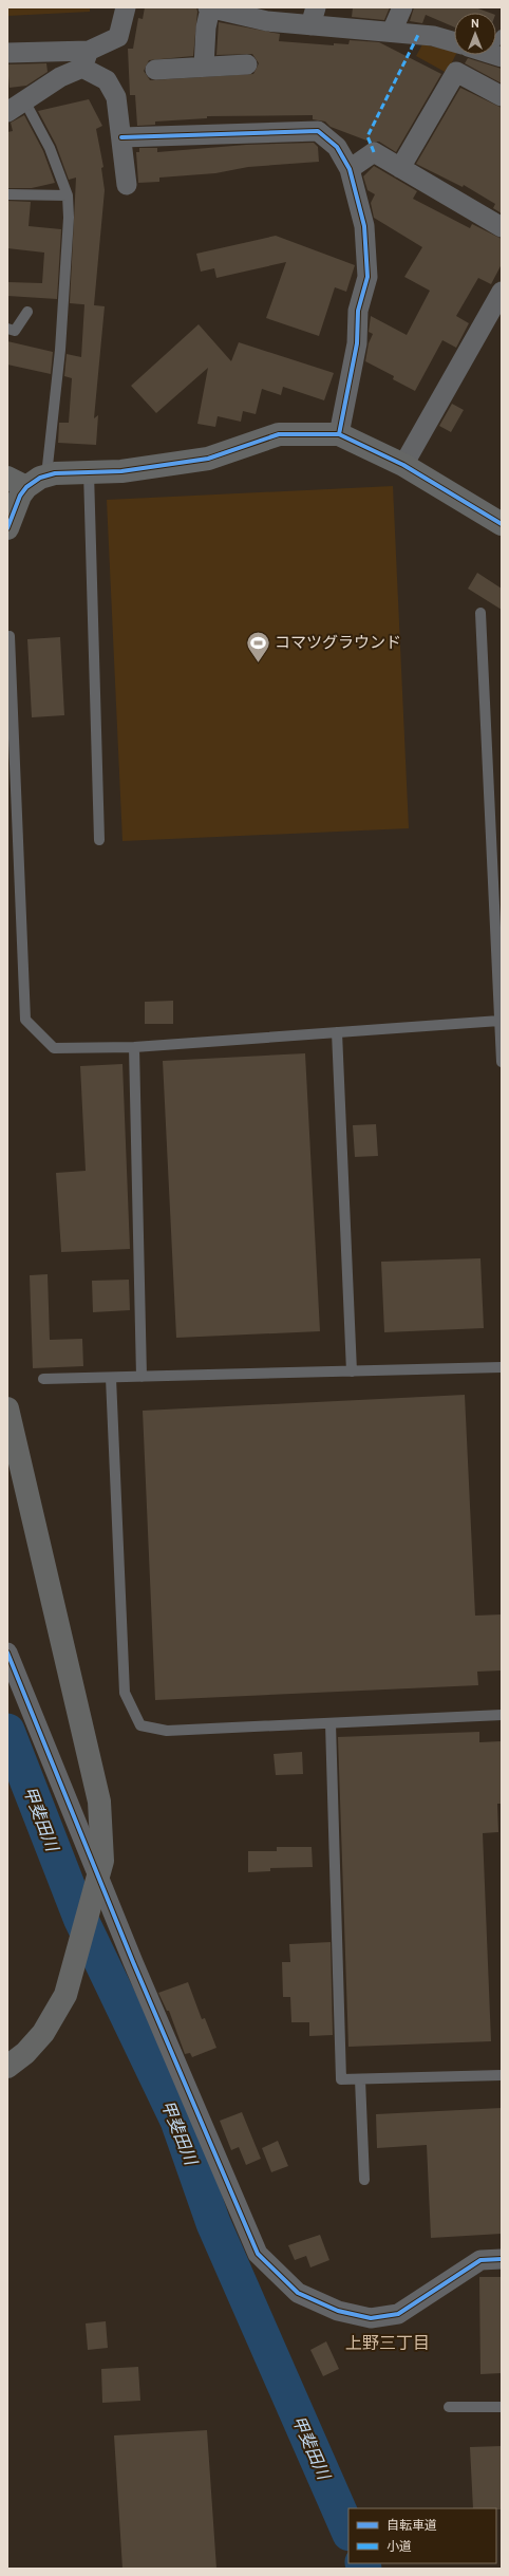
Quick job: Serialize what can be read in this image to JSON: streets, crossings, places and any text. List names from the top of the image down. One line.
{"districts":["上野三丁目"],"water":["甲斐田川"],"places":{"sports":["コマツグラウンド"]},"legend":["自転車道","小道"],"north":"top"}
